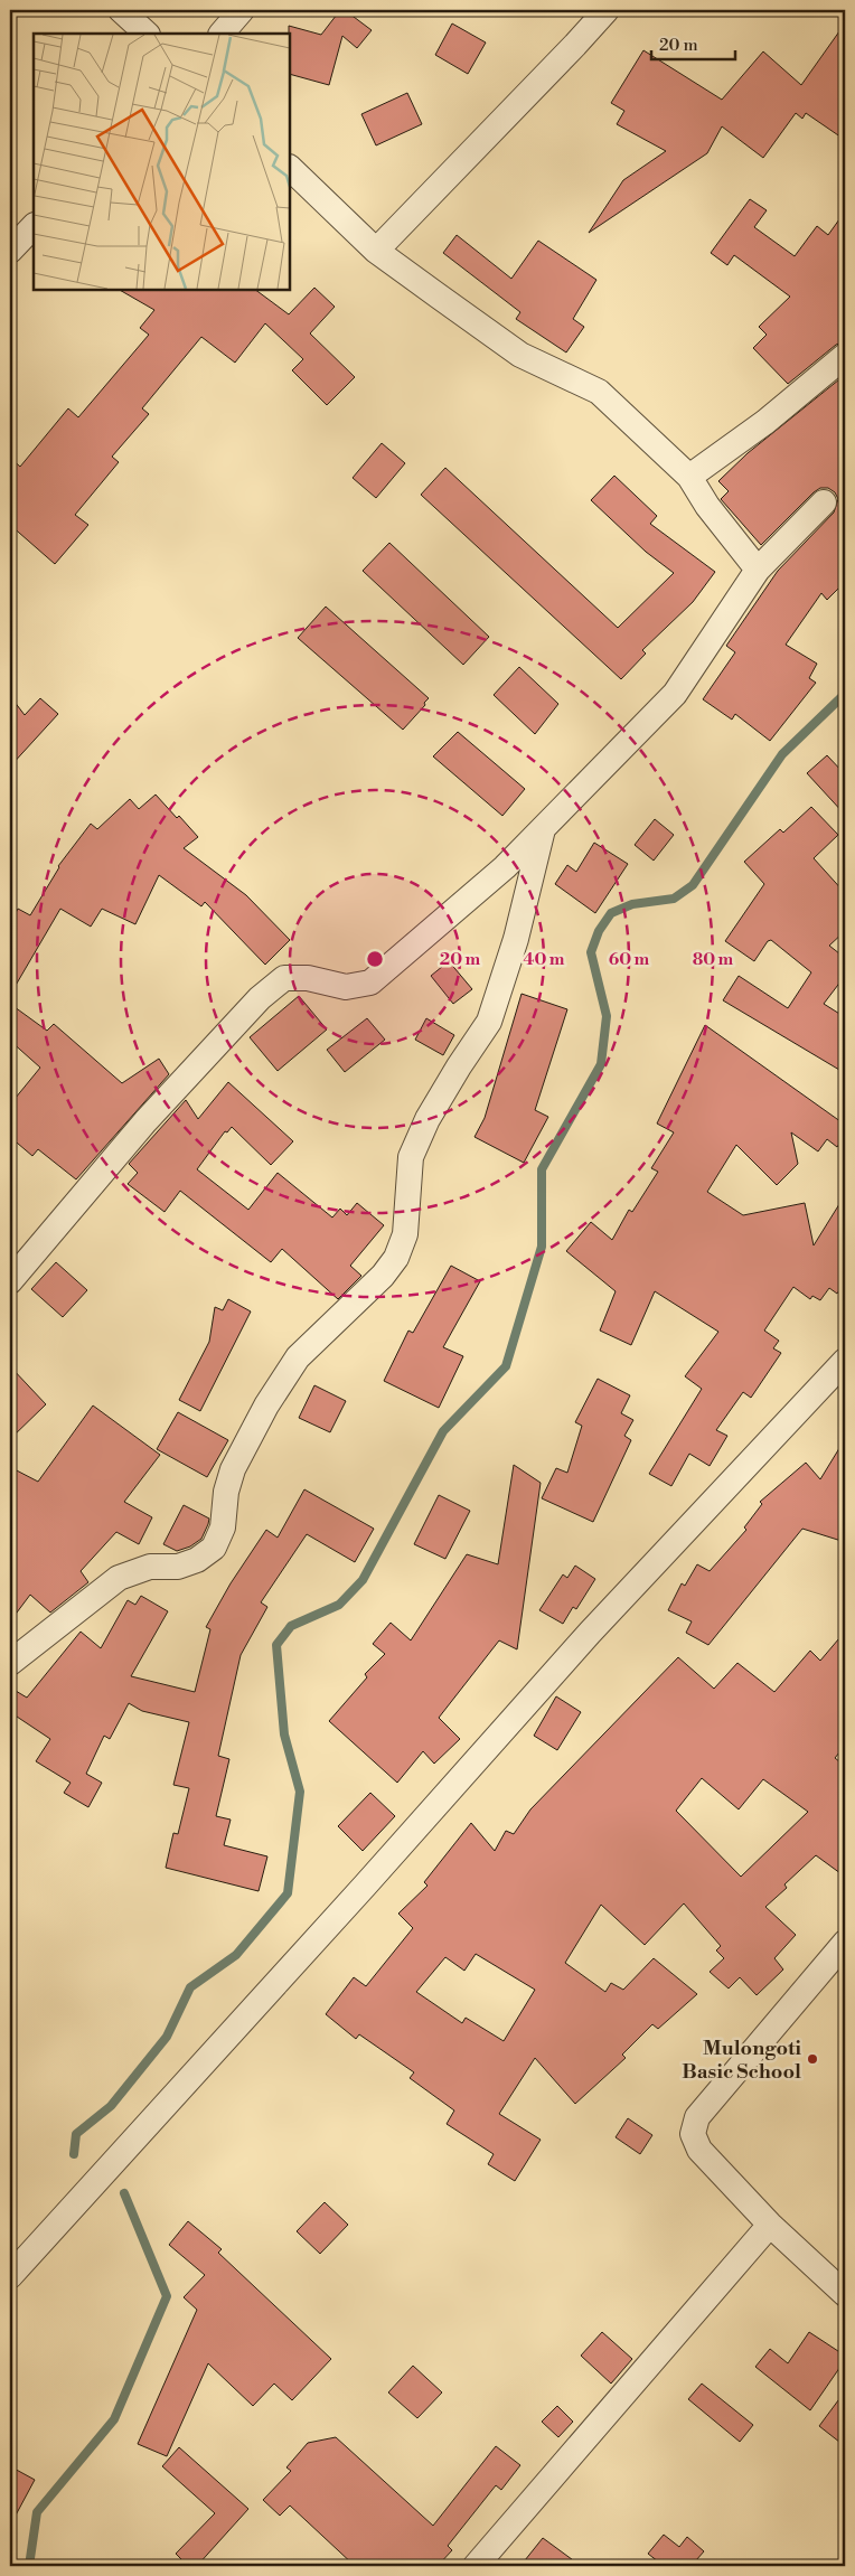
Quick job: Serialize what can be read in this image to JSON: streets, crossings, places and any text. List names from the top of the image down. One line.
{"places":["Mulongoti Basic School"],"scale_bar":"20 m","rings":["20 m","40 m","60 m","80 m"]}
